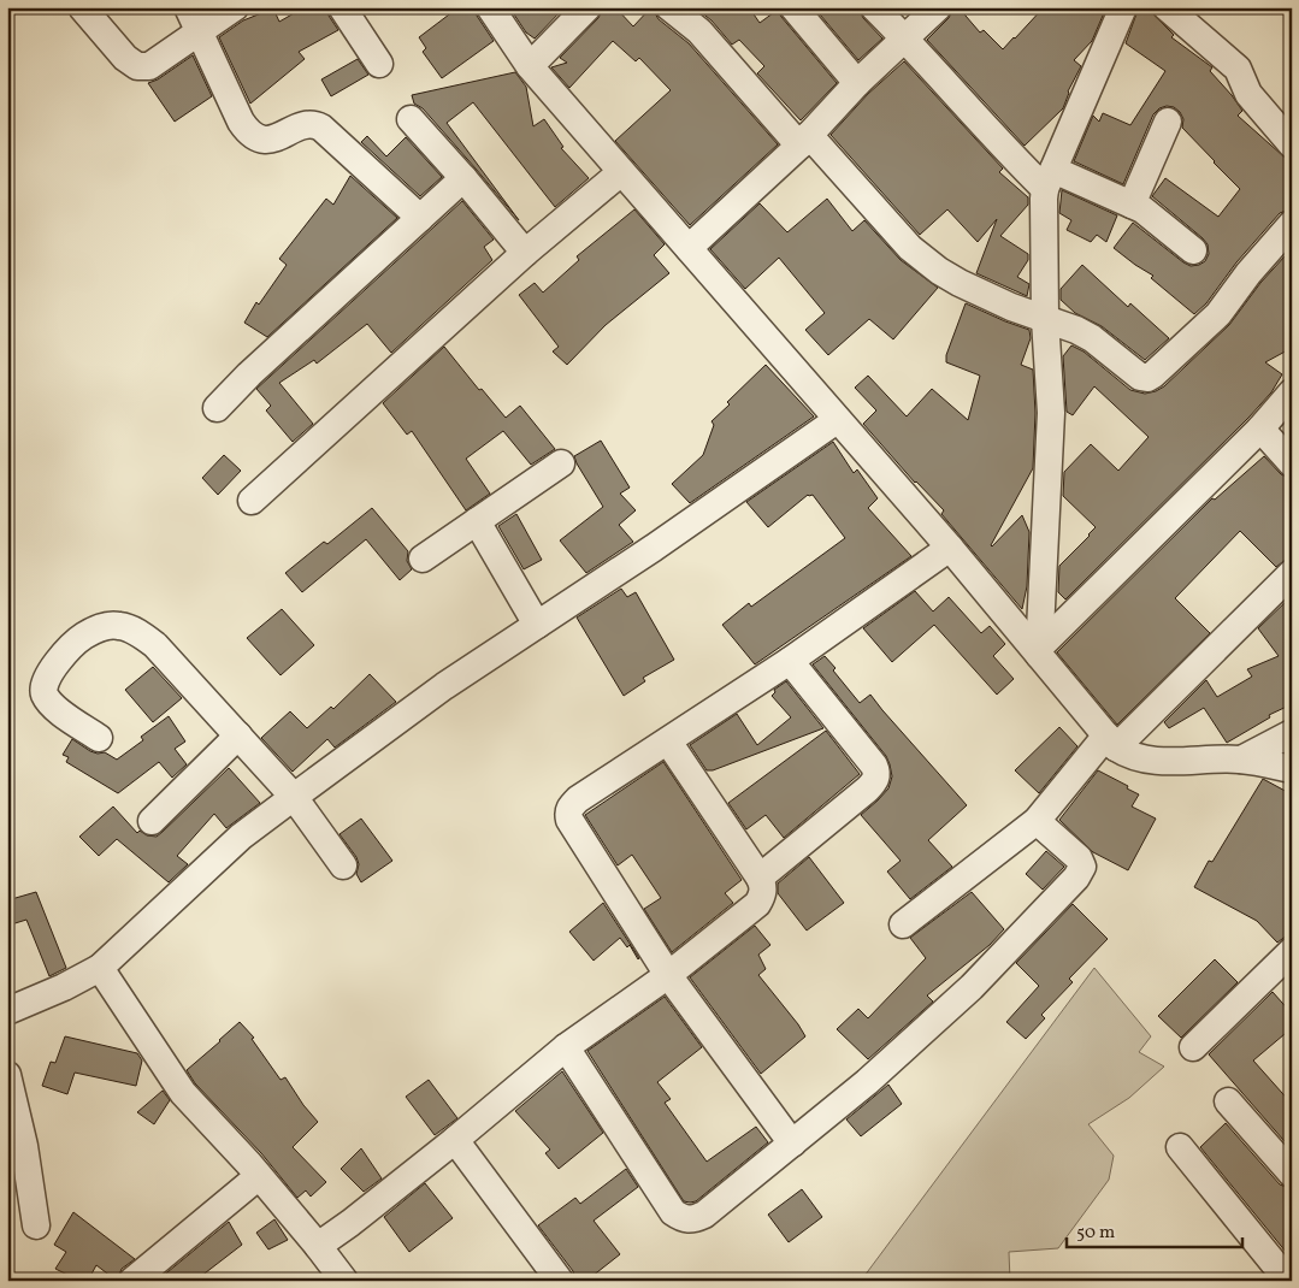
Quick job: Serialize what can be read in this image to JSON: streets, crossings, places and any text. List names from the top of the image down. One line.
{"scale_bar":"50 m"}
